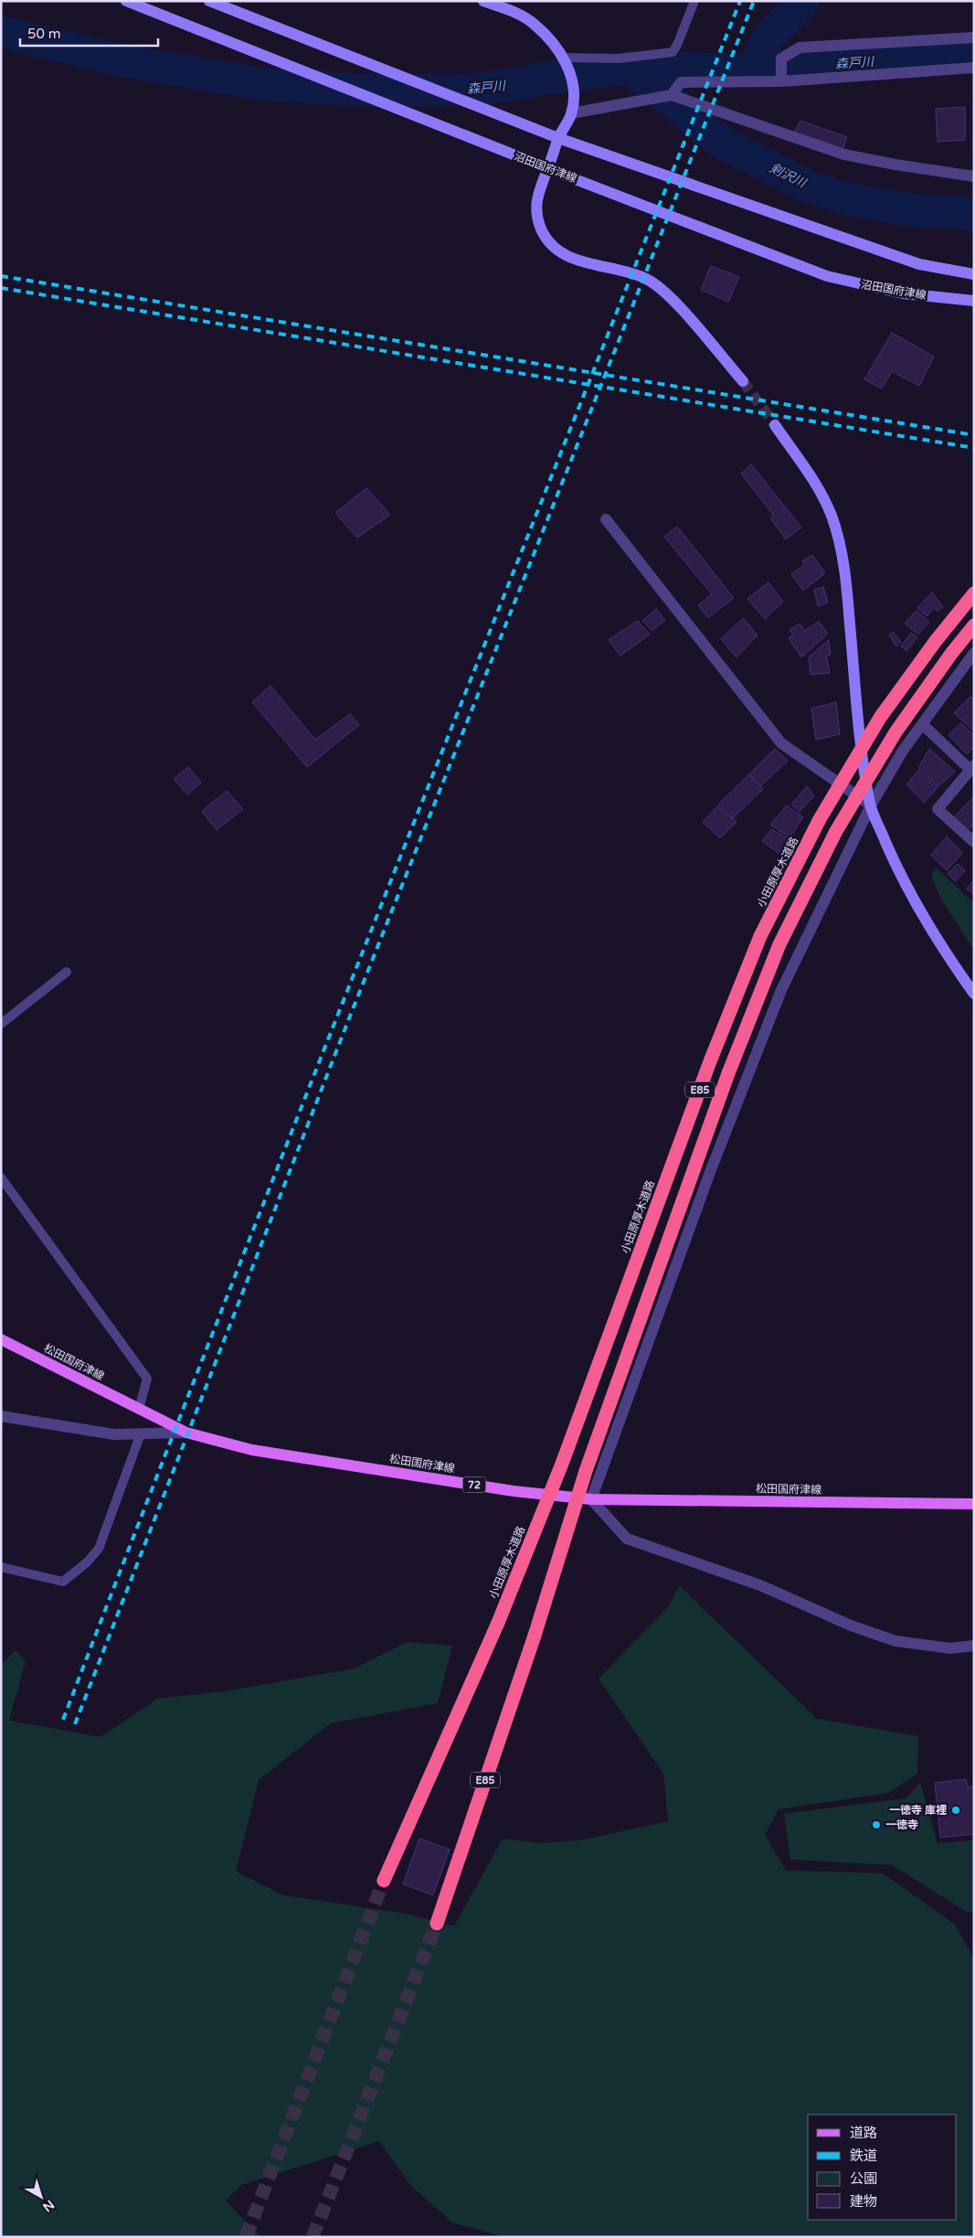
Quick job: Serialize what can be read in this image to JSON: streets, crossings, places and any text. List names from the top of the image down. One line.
{"streets":{"highway":["小田原厚木道路","E85"],"main road":["沼田国府津線","松田国府津線","72"]},"water":["森戸川","剣沢川"],"places":["一徳寺 庫裡","一徳寺"],"legend":["道路","鉄道","公園","建物"],"scale_bar":"50 m","north":"bottom right"}
